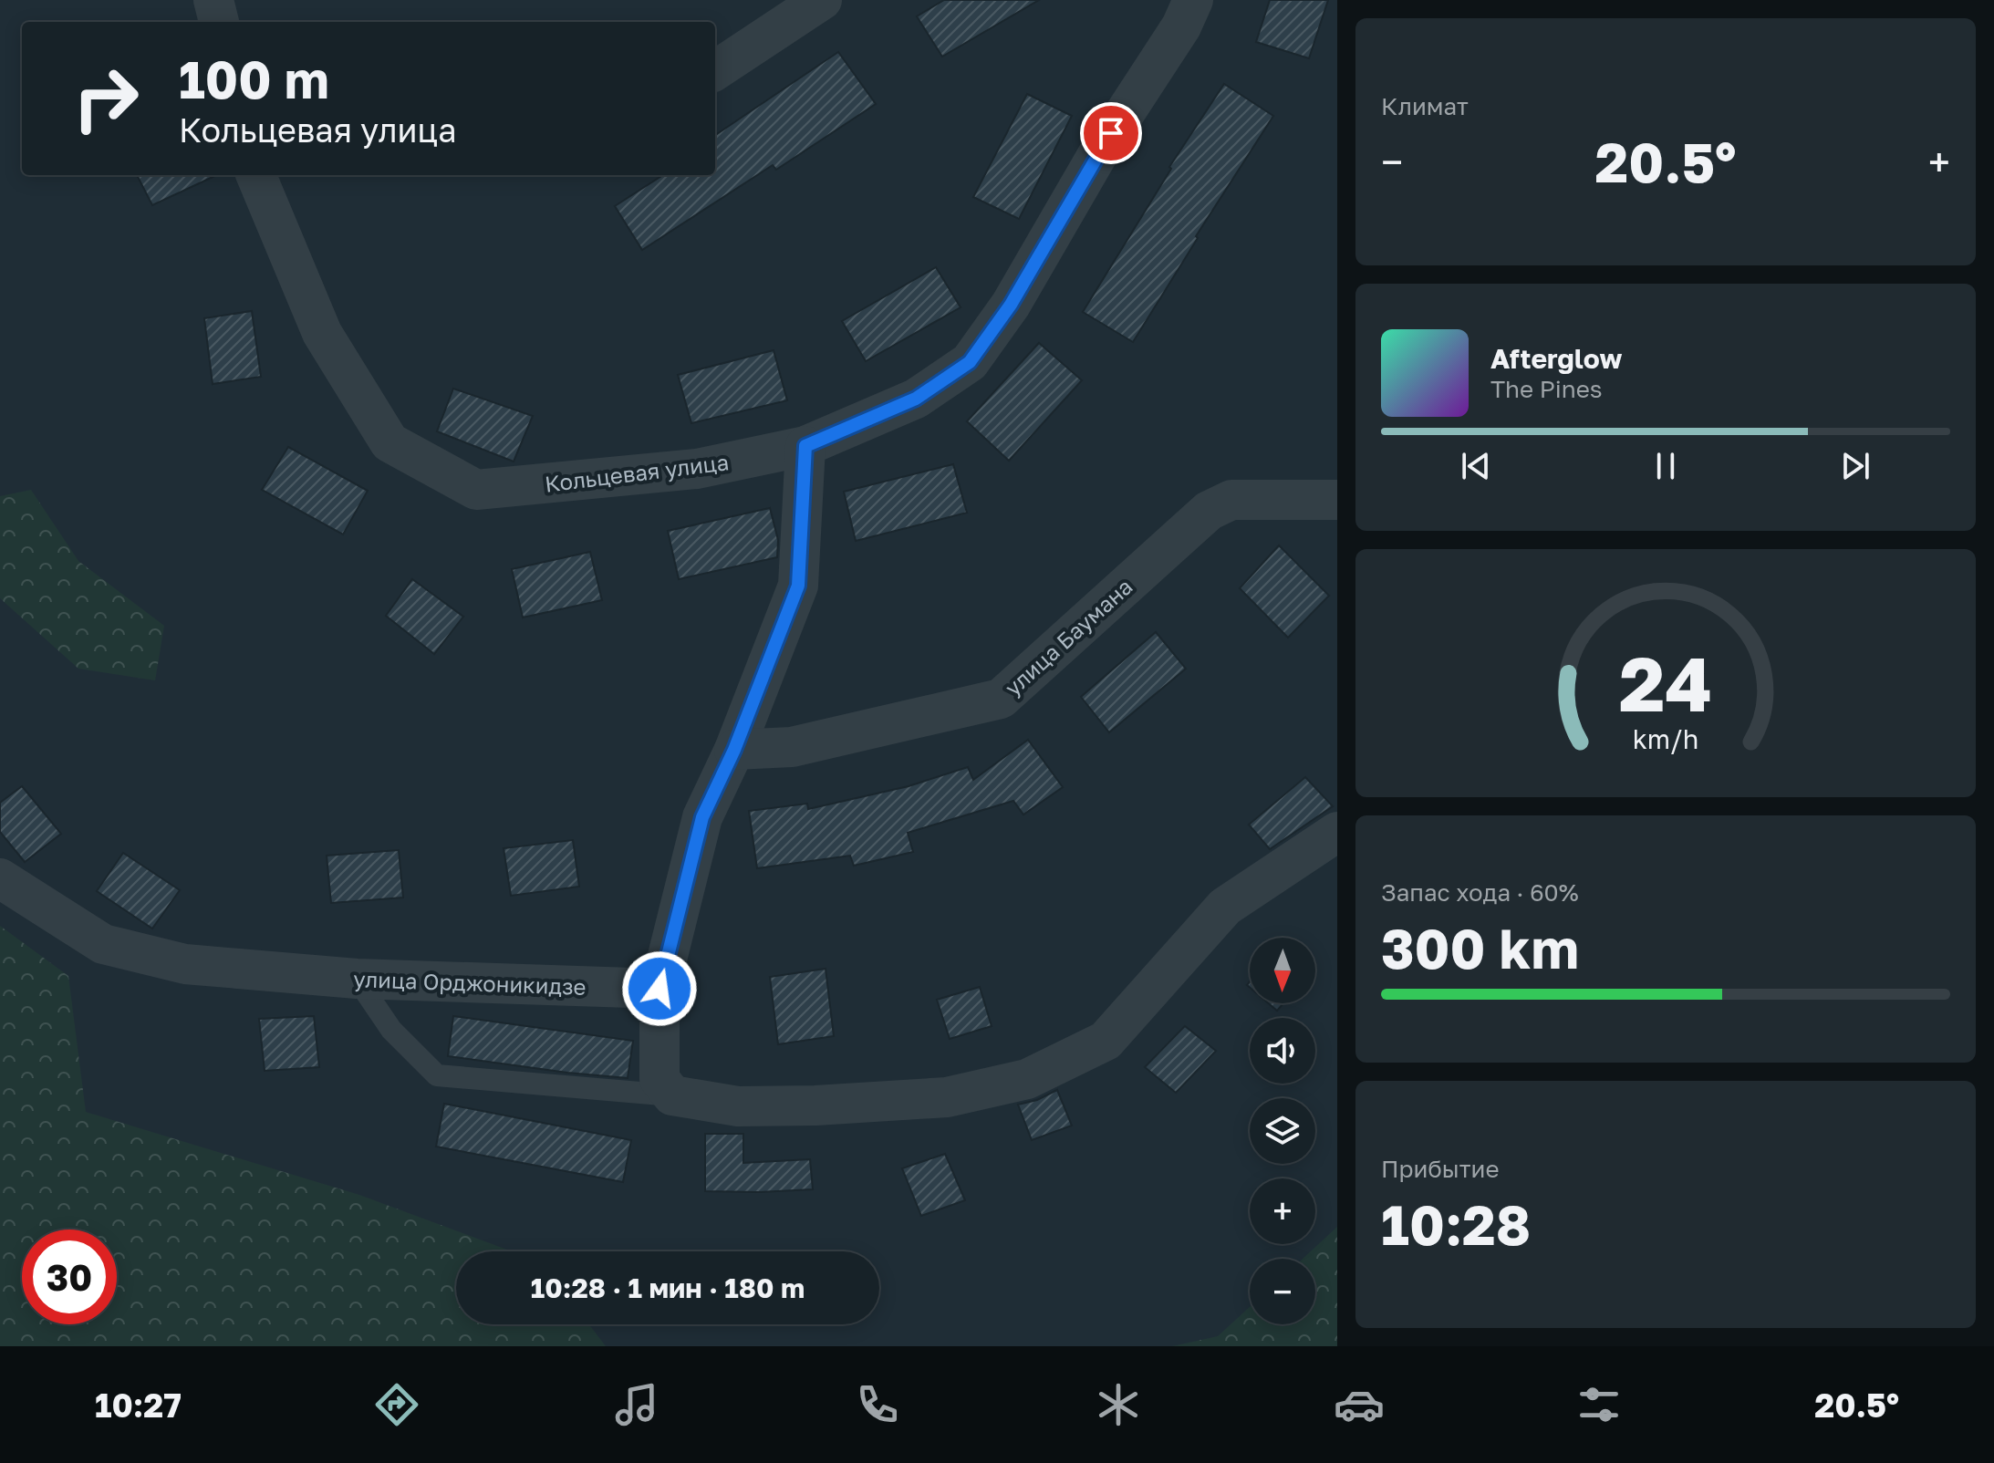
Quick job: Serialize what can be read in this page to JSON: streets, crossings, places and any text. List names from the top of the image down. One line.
{"streets":{"street":["Кольцевая улица","улица Баумана","улица Орджоникидзе"]},"north":"bottom","page":{"tile":["Климат",["Запас хода · 60%","300 km"],["Прибытие","10:28"]],"turn":["100 m","Кольцевая улица"],"heat":["−","20.5°","+"],"song":["Afterglow","The Pines"],"map_buttons":["+","−"],"limit":"30","trip":"10:28 · 1 мин · 180 m","tabs":["10:27","20.5°"],"gauge":["24","km/h"]}}
